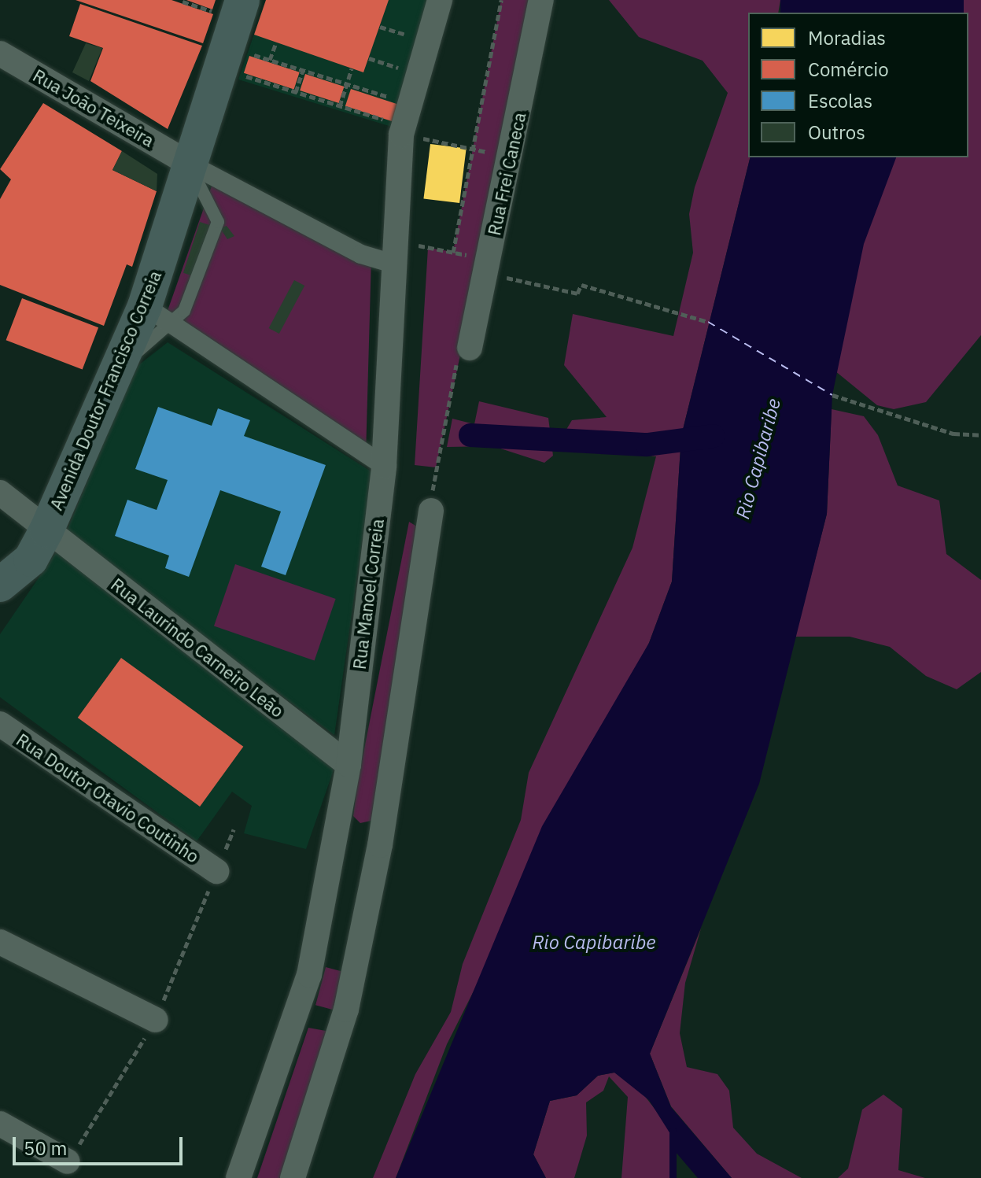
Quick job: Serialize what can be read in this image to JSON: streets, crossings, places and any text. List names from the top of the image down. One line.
{"streets":{"main road":["Avenida Doutor Francisco Correia"],"street":["Rua João Teixeira","Rua Frei Caneca","Rua Manoel Correia","Rua Laurindo Carneiro Leão","Rua Doutor Otavio Coutinho"]},"crossings":[["Rua João Teixeira","Avenida Doutor Francisco Correia"],["Avenida Doutor Francisco Correia","Rua Laurindo Carneiro Leão"],["Rua Manoel Correia","Rua Laurindo Carneiro Leão"]],"water":["Rio Capibaribe"],"legend":["Moradias","Comércio","Escolas","Outros"],"scale_bar":"50 m"}
